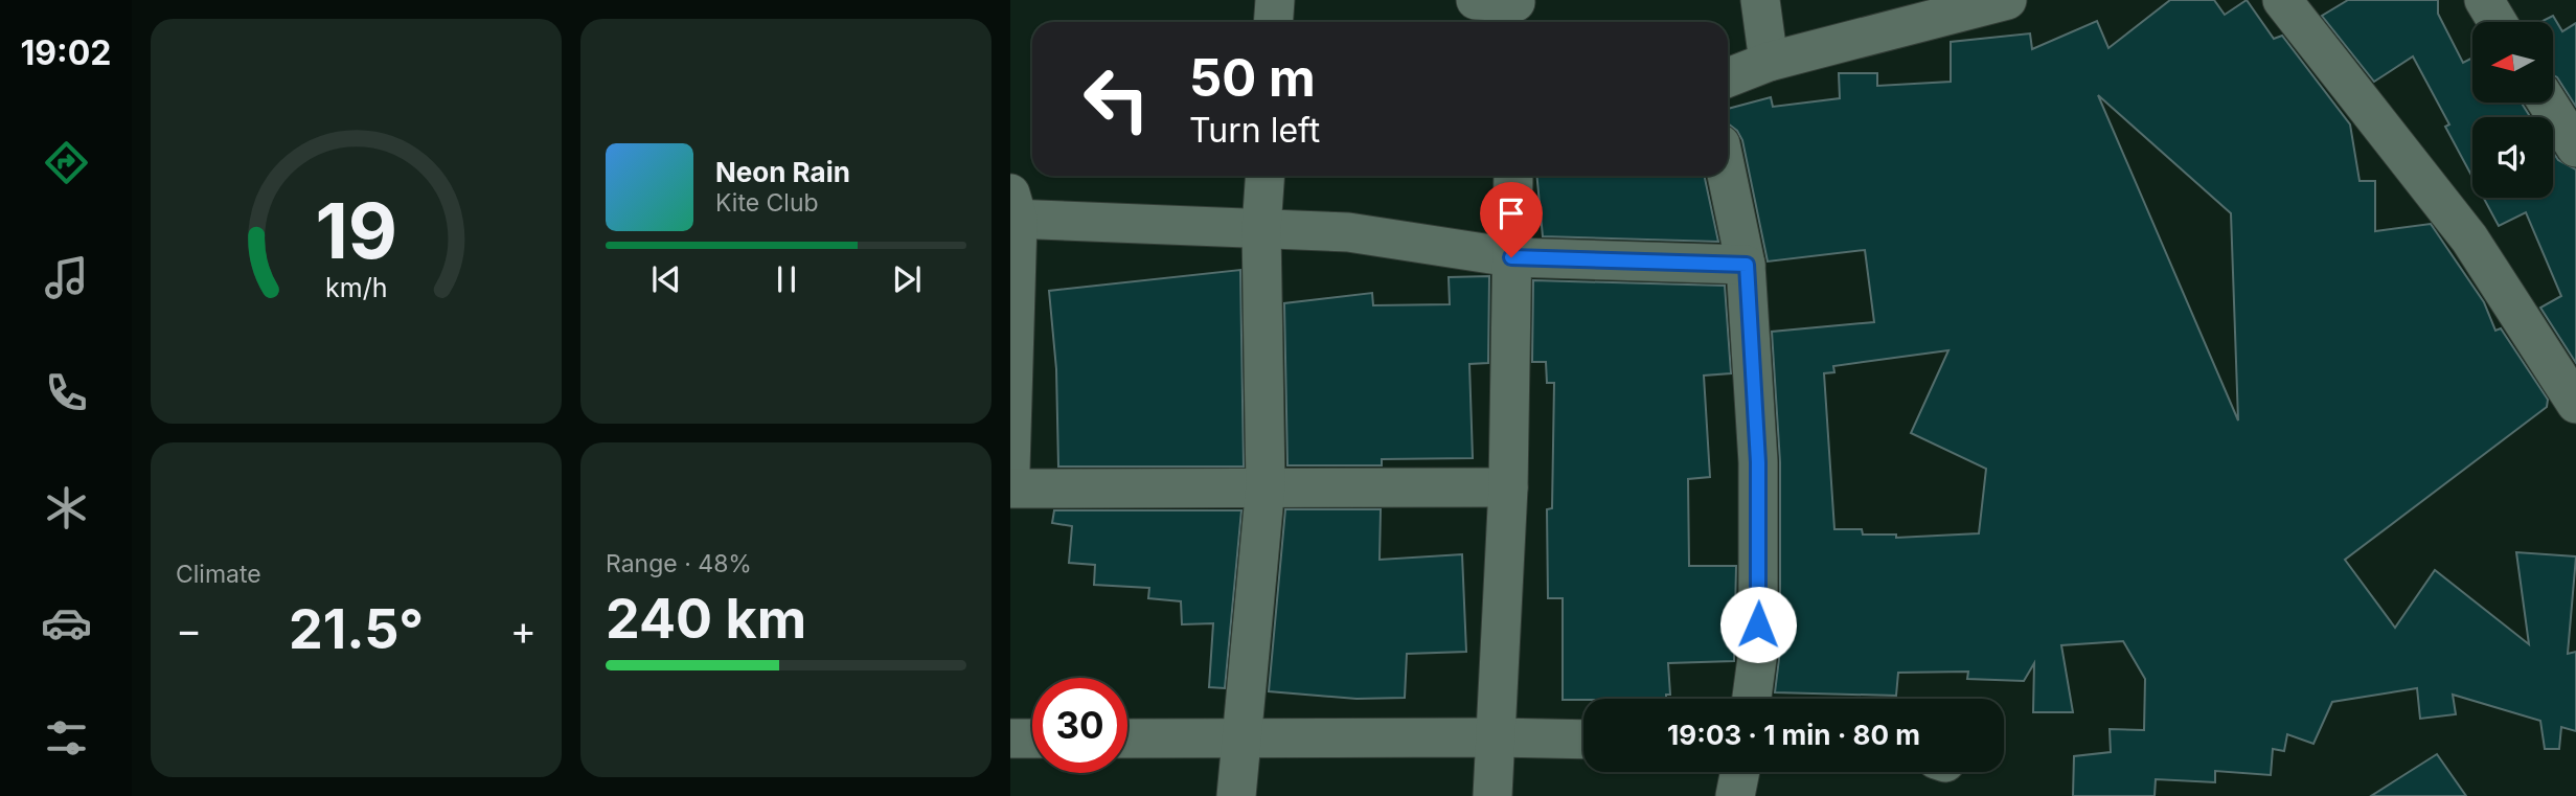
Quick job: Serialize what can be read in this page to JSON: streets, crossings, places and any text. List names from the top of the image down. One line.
{"north":"left","page":{"tabs":"19:02","turn":["50 m","Turn left"],"song":["Neon Rain","Kite Club"],"tile":["Climate",["Range · 48%","240 km"]],"heat":["−","21.5°","+"],"limit":"30","trip":"19:03 · 1 min · 80 m","gauge":["19","km/h"]}}
